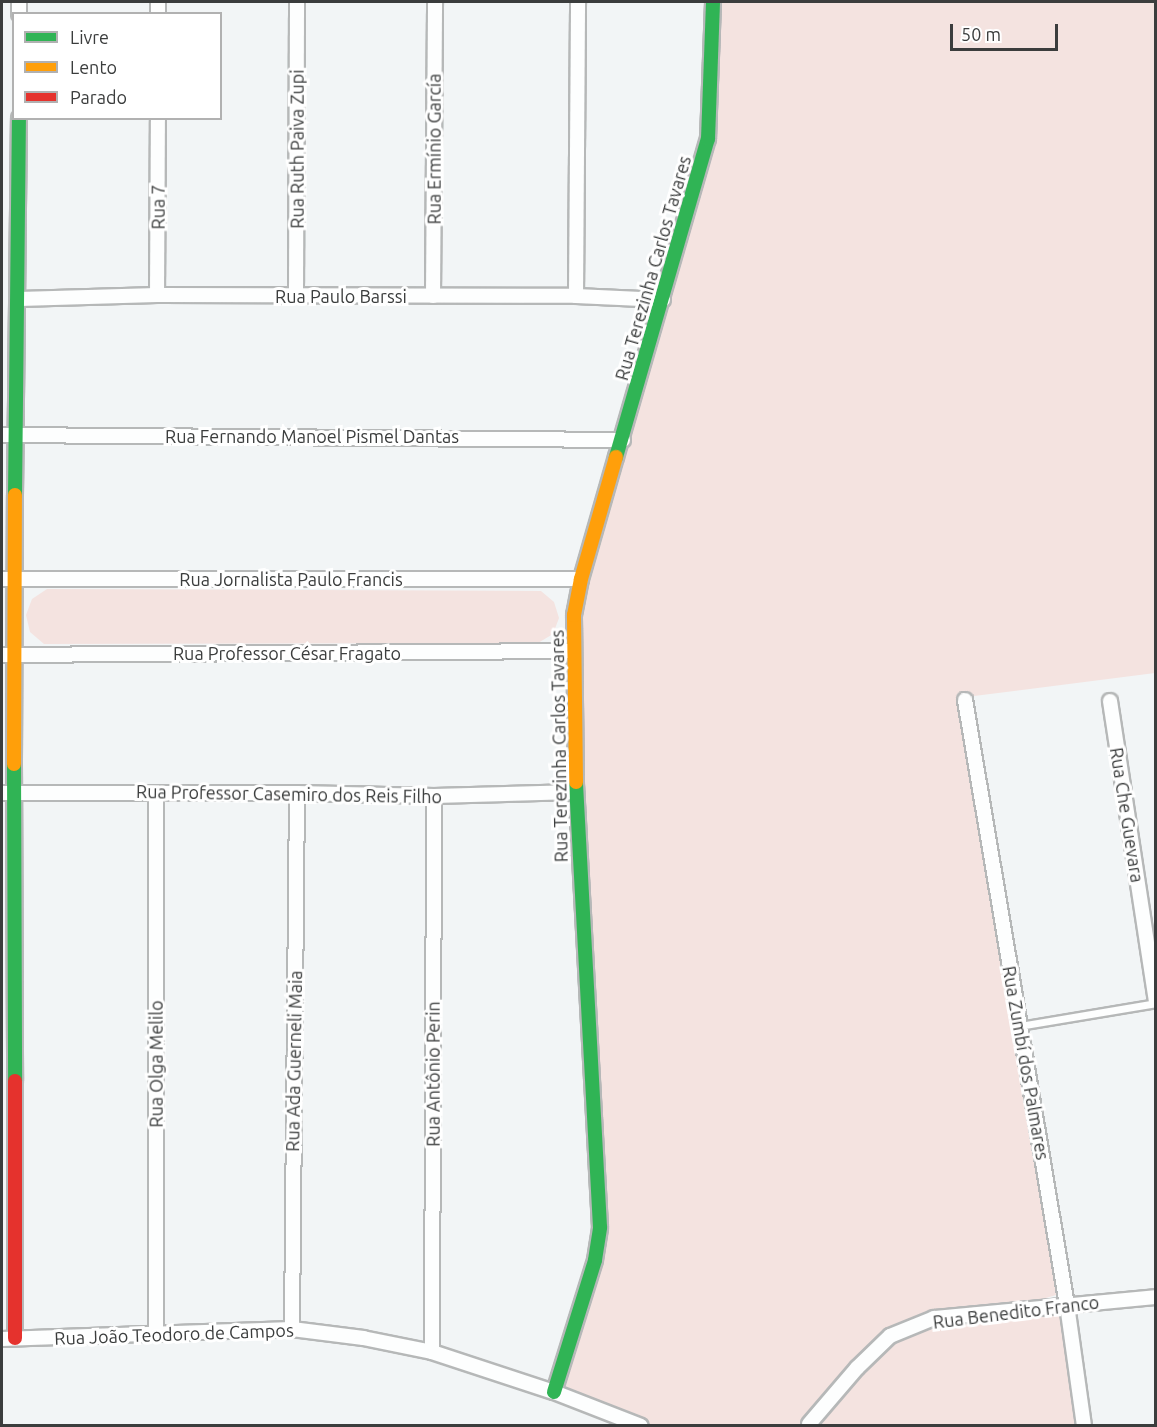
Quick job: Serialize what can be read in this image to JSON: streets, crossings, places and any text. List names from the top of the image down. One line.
{"streets":{"street":["Rua Ruth Paiva Zupi","Rua Ermínio García","Rua 7","Rua Terezinha Carlos Tavares","Rua Paulo Barssi","Rua Fernando Manoel Pismel Dantas","Rua Jornalista Paulo Francis","Rua Professor César Fragato","Rua Professor Casemiro dos Reis Filho","Rua Che Guevara","Rua Ada Guerneli Maia","Rua Zumbí dos Palmares","Rua Olga Melilo","Rua Antônio Perin","Rua Benedito Franco","Rua João Teodoro de Campos"]},"crossings":[["Rua Ruth Paiva Zupi","Rua Paulo Barssi"],["Rua Ermínio García","Rua Paulo Barssi"],["Rua 7","Rua Paulo Barssi"],["Rua Terezinha Carlos Tavares","Rua Paulo Barssi"],["Rua Terezinha Carlos Tavares","Rua Fernando Manoel Pismel Dantas"],["Rua Terezinha Carlos Tavares","Rua Jornalista Paulo Francis"],["Rua Terezinha Carlos Tavares","Rua Professor César Fragato"],["Rua Terezinha Carlos Tavares","Rua Professor Casemiro dos Reis Filho"],["Rua Terezinha Carlos Tavares","Rua João Teodoro de Campos"],["Rua Professor Casemiro dos Reis Filho","Rua Ada Guerneli Maia"],["Rua Professor Casemiro dos Reis Filho","Rua Olga Melilo"],["Rua Professor Casemiro dos Reis Filho","Rua Antônio Perin"],["Rua Ada Guerneli Maia","Rua João Teodoro de Campos"],["Rua Zumbí dos Palmares","Rua Benedito Franco"],["Rua Olga Melilo","Rua João Teodoro de Campos"],["Rua Antônio Perin","Rua João Teodoro de Campos"]],"legend":["Livre","Lento","Parado"],"scale_bar":"50 m"}
